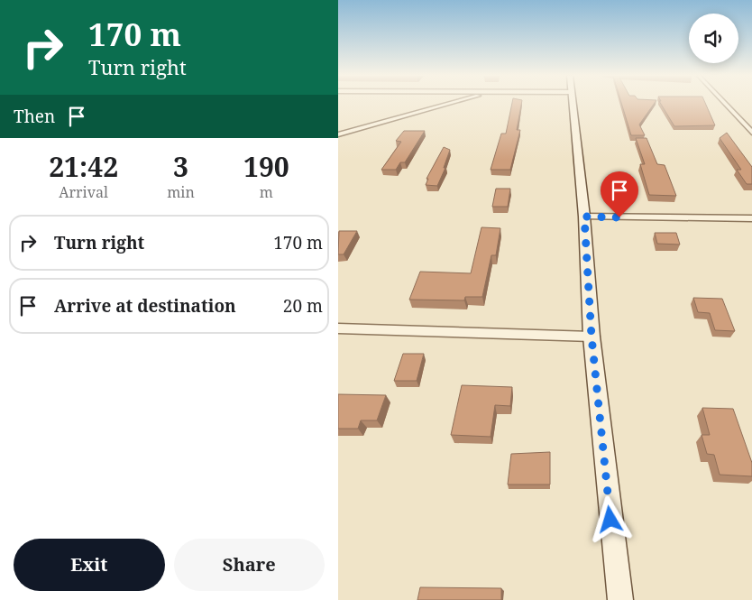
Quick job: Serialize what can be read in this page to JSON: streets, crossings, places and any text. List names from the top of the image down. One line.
{"page":{"turn":["170 m","Turn right"],"then":"Then","eta":["21:42","Arrival","3","min","190","m"],"list":[{"name":"Turn right","value":"170 m"},{"name":"Arrive at destination","value":"20 m"}],"buttons":["Exit","Share"]}}
